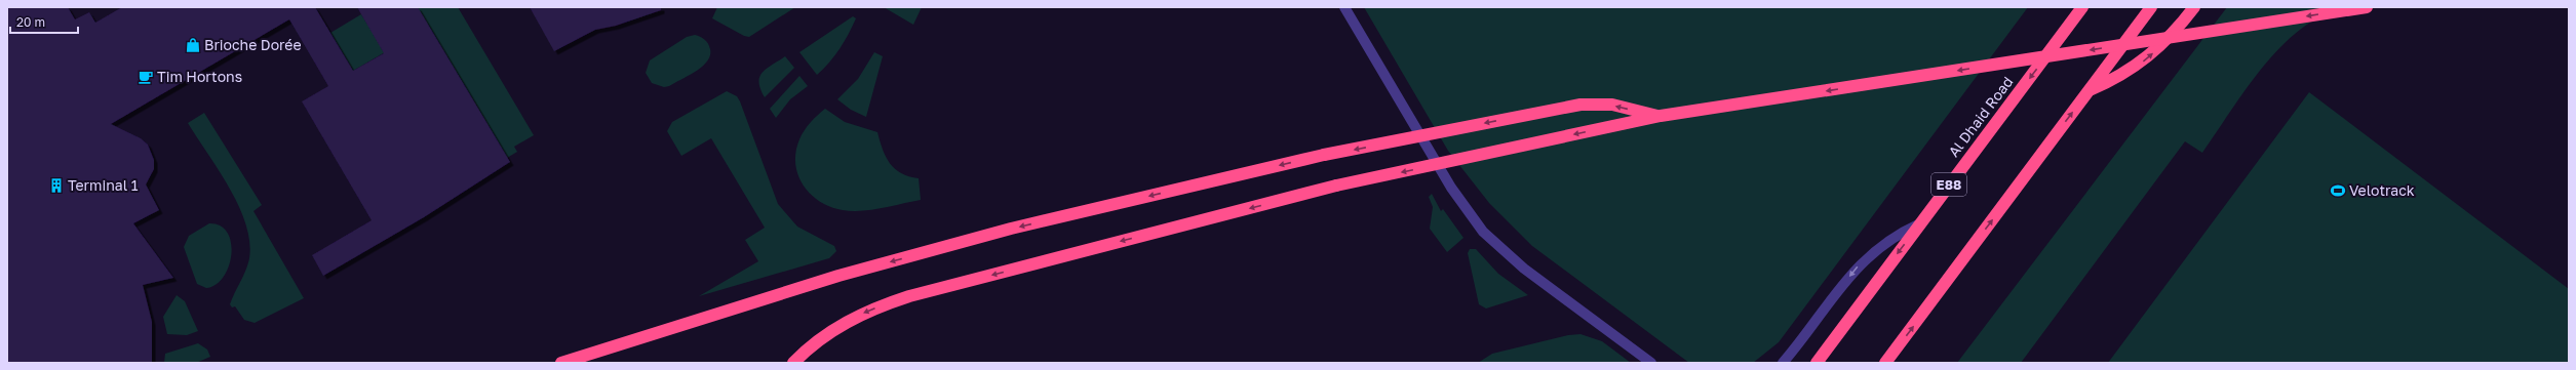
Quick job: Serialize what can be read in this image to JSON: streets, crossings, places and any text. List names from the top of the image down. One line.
{"streets":{"highway":["Al Dhaid Road","E88"]},"places":{"shop":["Brioche Dorée"],"cafe":["Tim Hortons"],"building":["Terminal 1"],"sports":["Velotrack"]},"scale_bar":"20 m"}
